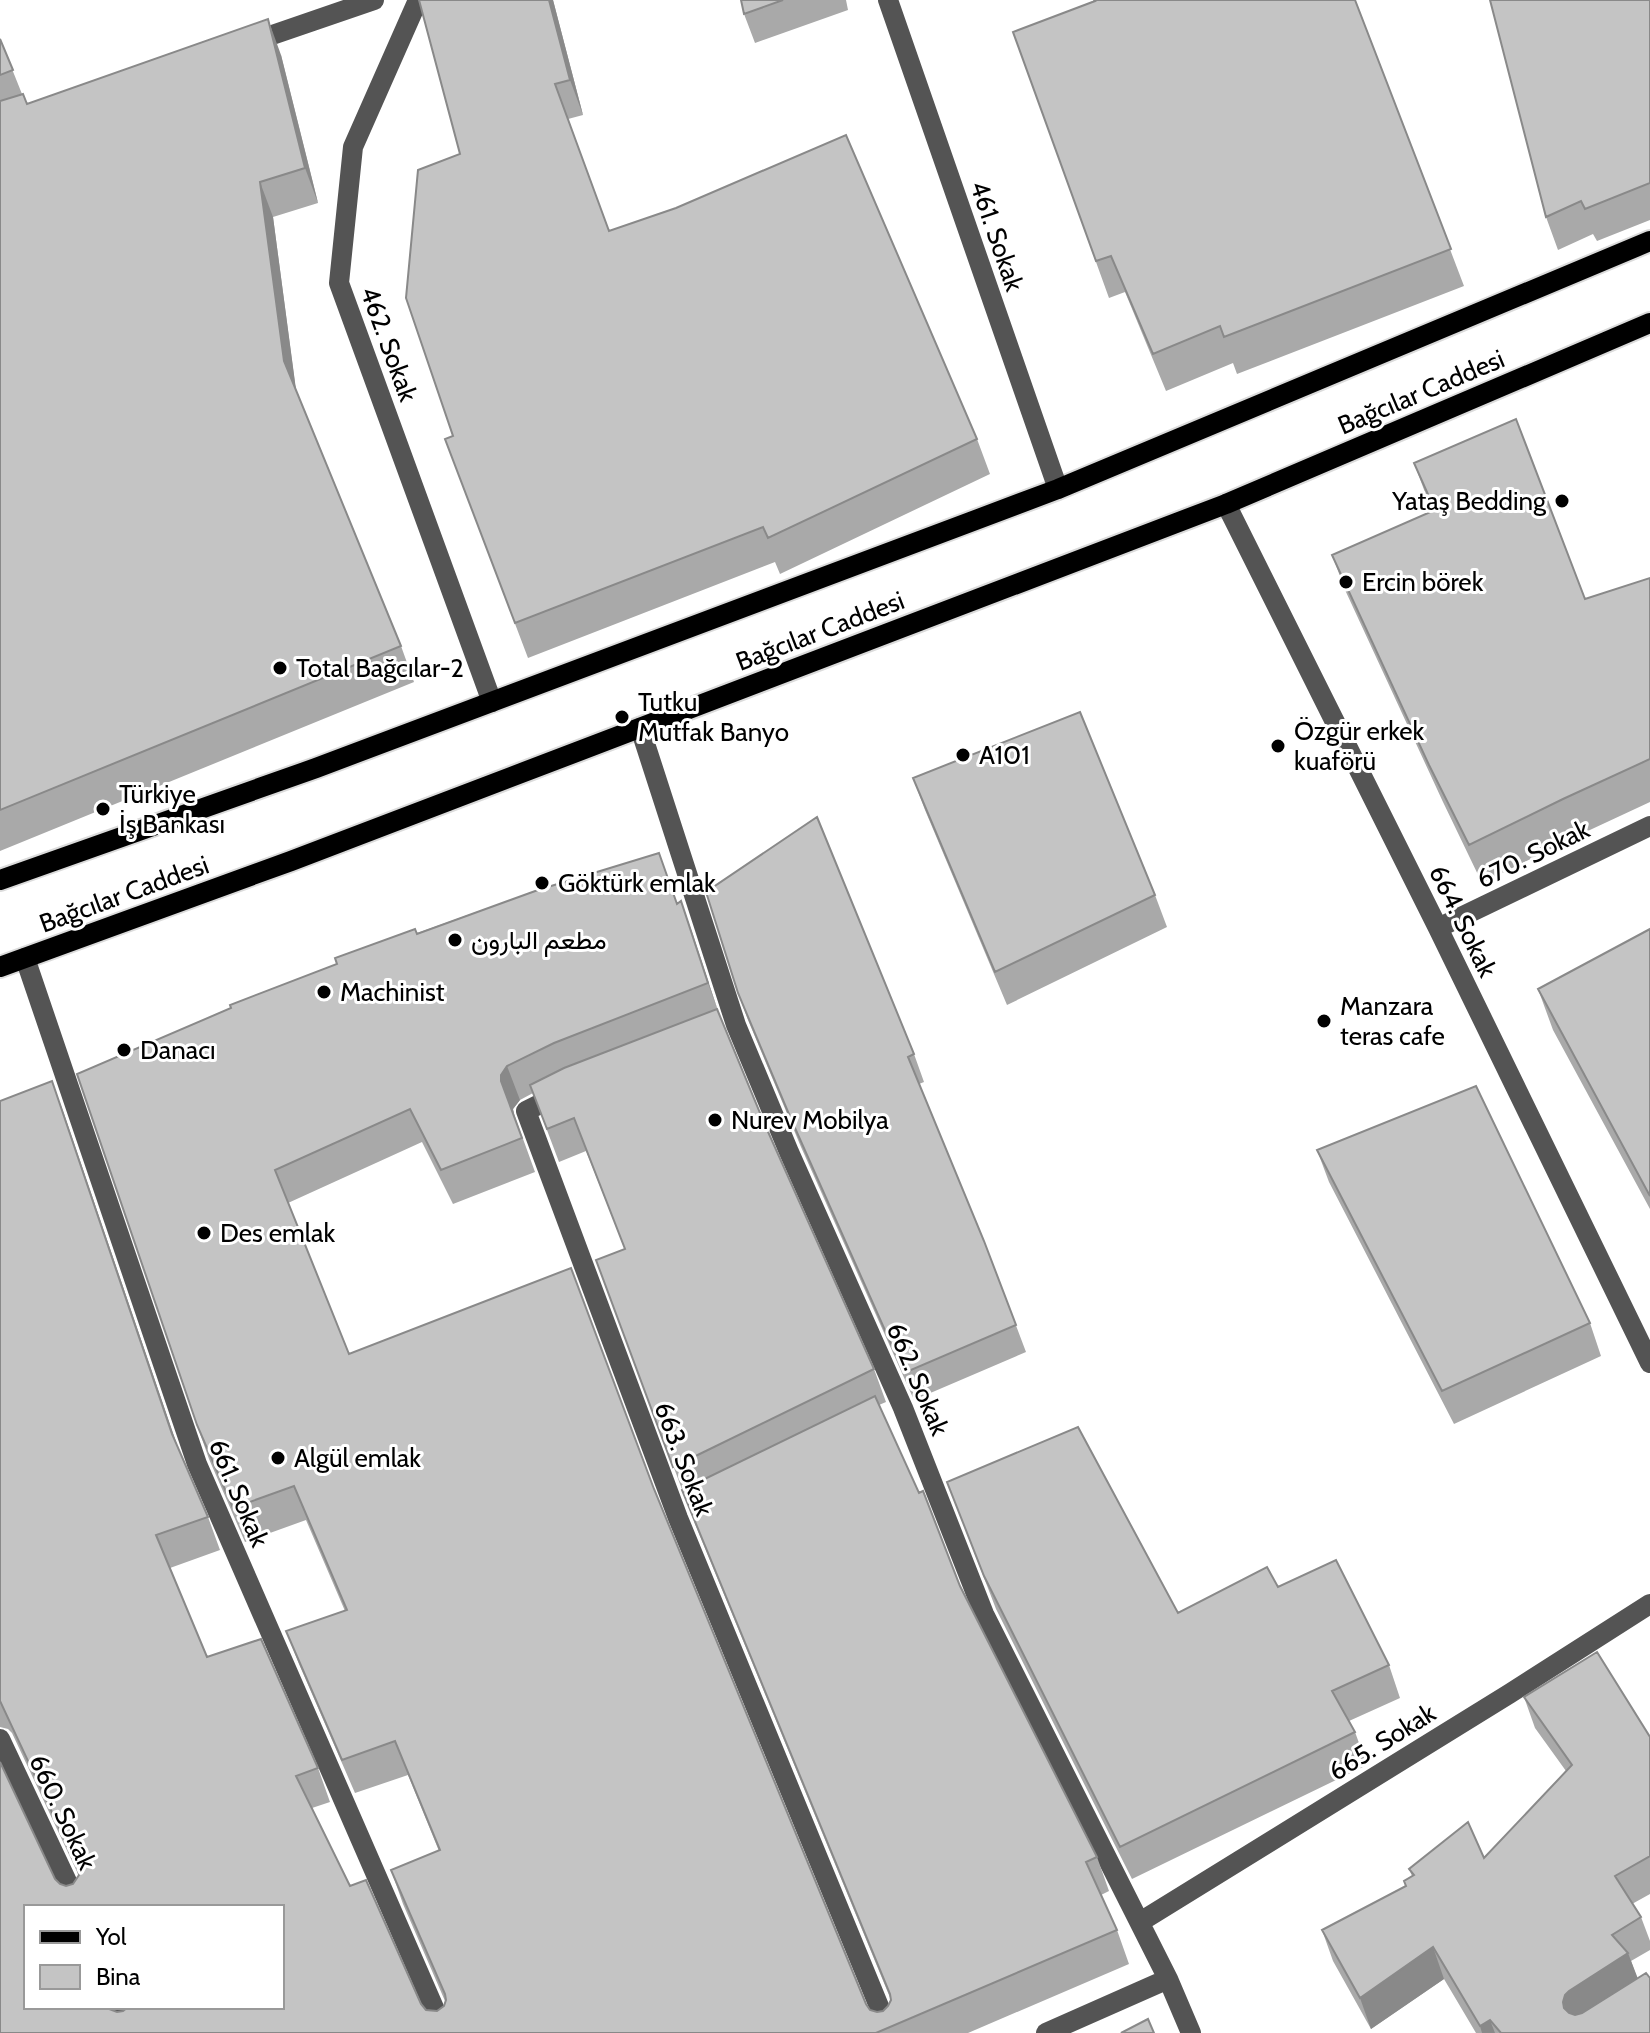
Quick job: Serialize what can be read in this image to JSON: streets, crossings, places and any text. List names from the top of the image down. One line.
{"streets":{"main road":["Bağcılar Caddesi"],"street":["461. Sokak","462. Sokak","670. Sokak","664. Sokak","662. Sokak","663. Sokak","661. Sokak","665. Sokak","660. Sokak"]},"crossings":[["461. Sokak","Bağcılar Caddesi"],["462. Sokak","Bağcılar Caddesi"],["Bağcılar Caddesi","664. Sokak"],["Bağcılar Caddesi","662. Sokak"],["Bağcılar Caddesi","661. Sokak"],["670. Sokak","664. Sokak"],["662. Sokak","665. Sokak"]],"places":["Yataş Bedding","Ercin börek","Total Bağcılar-2","Tutku Mutfak Banyo","Özgür erkek kuaförü","A101","Türkiye İş Bankası","Göktürk emlak","مطعم البارون","Machinist","Manzara teras cafe","Danacı","Nurev Mobilya","Des emlak","Algül emlak"],"legend":["Yol","Bina"]}
